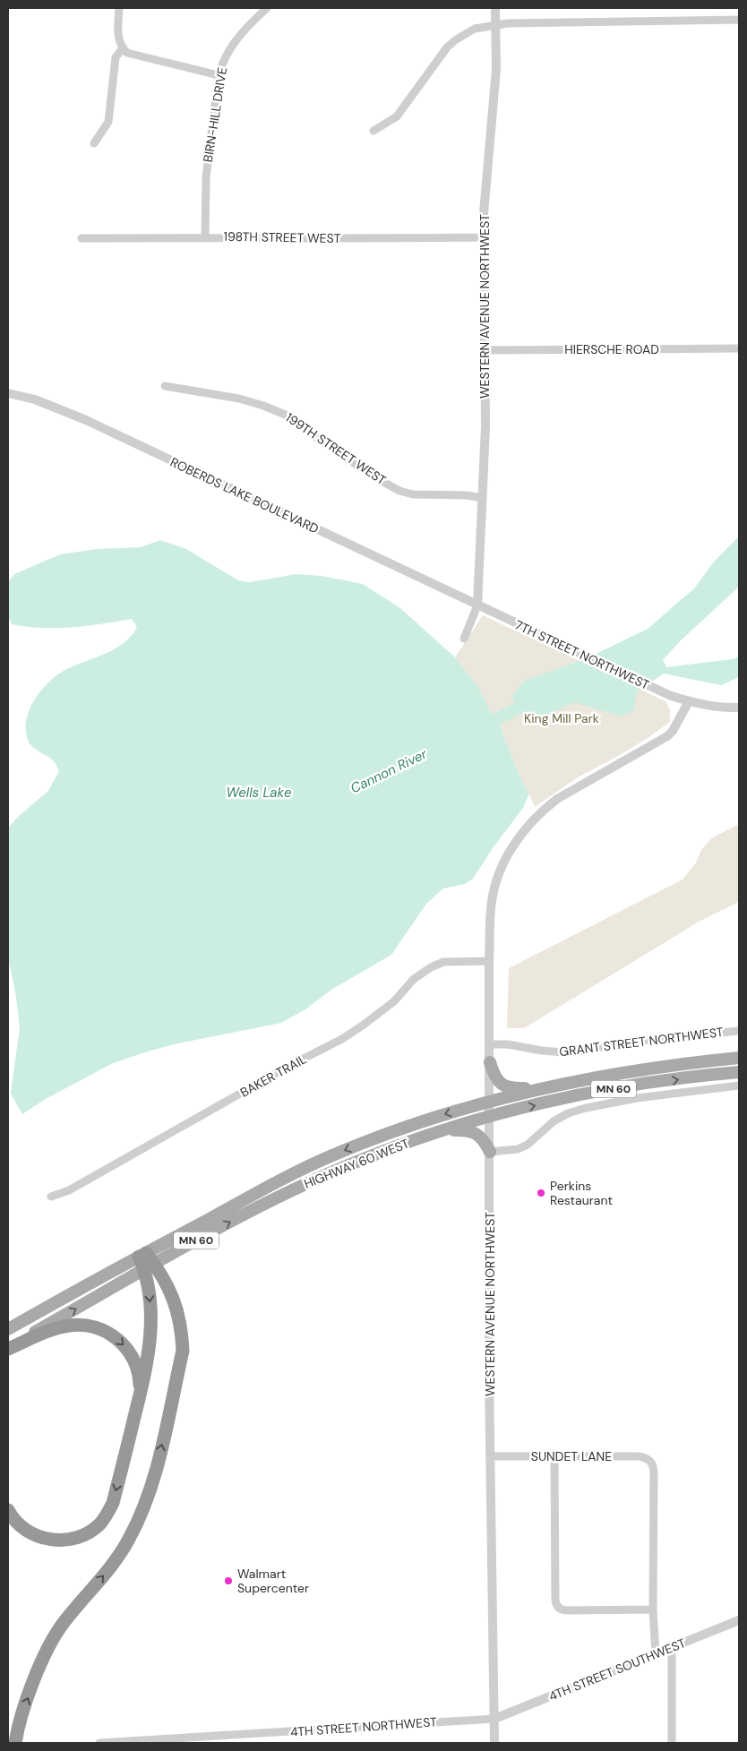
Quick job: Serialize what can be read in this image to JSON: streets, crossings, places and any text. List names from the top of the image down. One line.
{"streets":{"main road":["MN 60","HIGHWAY 60 WEST"],"street":["BIRN-HILL DRIVE","198TH STREET WEST","WESTERN AVENUE NORTHWEST","HIERSCHE ROAD","199TH STREET WEST","ROBERDS LAKE BOULEVARD","7TH STREET NORTHWEST","GRANT STREET NORTHWEST","BAKER TRAIL","SUNDET LANE","4TH STREET SOUTHWEST","4TH STREET NORTHWEST"]},"crossings":[["BIRN-HILL DRIVE","198TH STREET WEST"],["198TH STREET WEST","WESTERN AVENUE NORTHWEST"],["WESTERN AVENUE NORTHWEST","HIERSCHE ROAD"],["WESTERN AVENUE NORTHWEST","199TH STREET WEST"],["WESTERN AVENUE NORTHWEST","ROBERDS LAKE BOULEVARD"],["WESTERN AVENUE NORTHWEST","7TH STREET NORTHWEST"],["WESTERN AVENUE NORTHWEST","GRANT STREET NORTHWEST"],["WESTERN AVENUE NORTHWEST","BAKER TRAIL"],["WESTERN AVENUE NORTHWEST","HIGHWAY 60 WEST"],["WESTERN AVENUE NORTHWEST","SUNDET LANE"],["WESTERN AVENUE NORTHWEST","4TH STREET SOUTHWEST"],["WESTERN AVENUE NORTHWEST","4TH STREET NORTHWEST"],["ROBERDS LAKE BOULEVARD","7TH STREET NORTHWEST"],["4TH STREET SOUTHWEST","4TH STREET NORTHWEST"]],"water":["Cannon River","Wells Lake"],"parks":["King Mill Park"],"places":["Perkins Restaurant","Walmart Supercenter"]}
